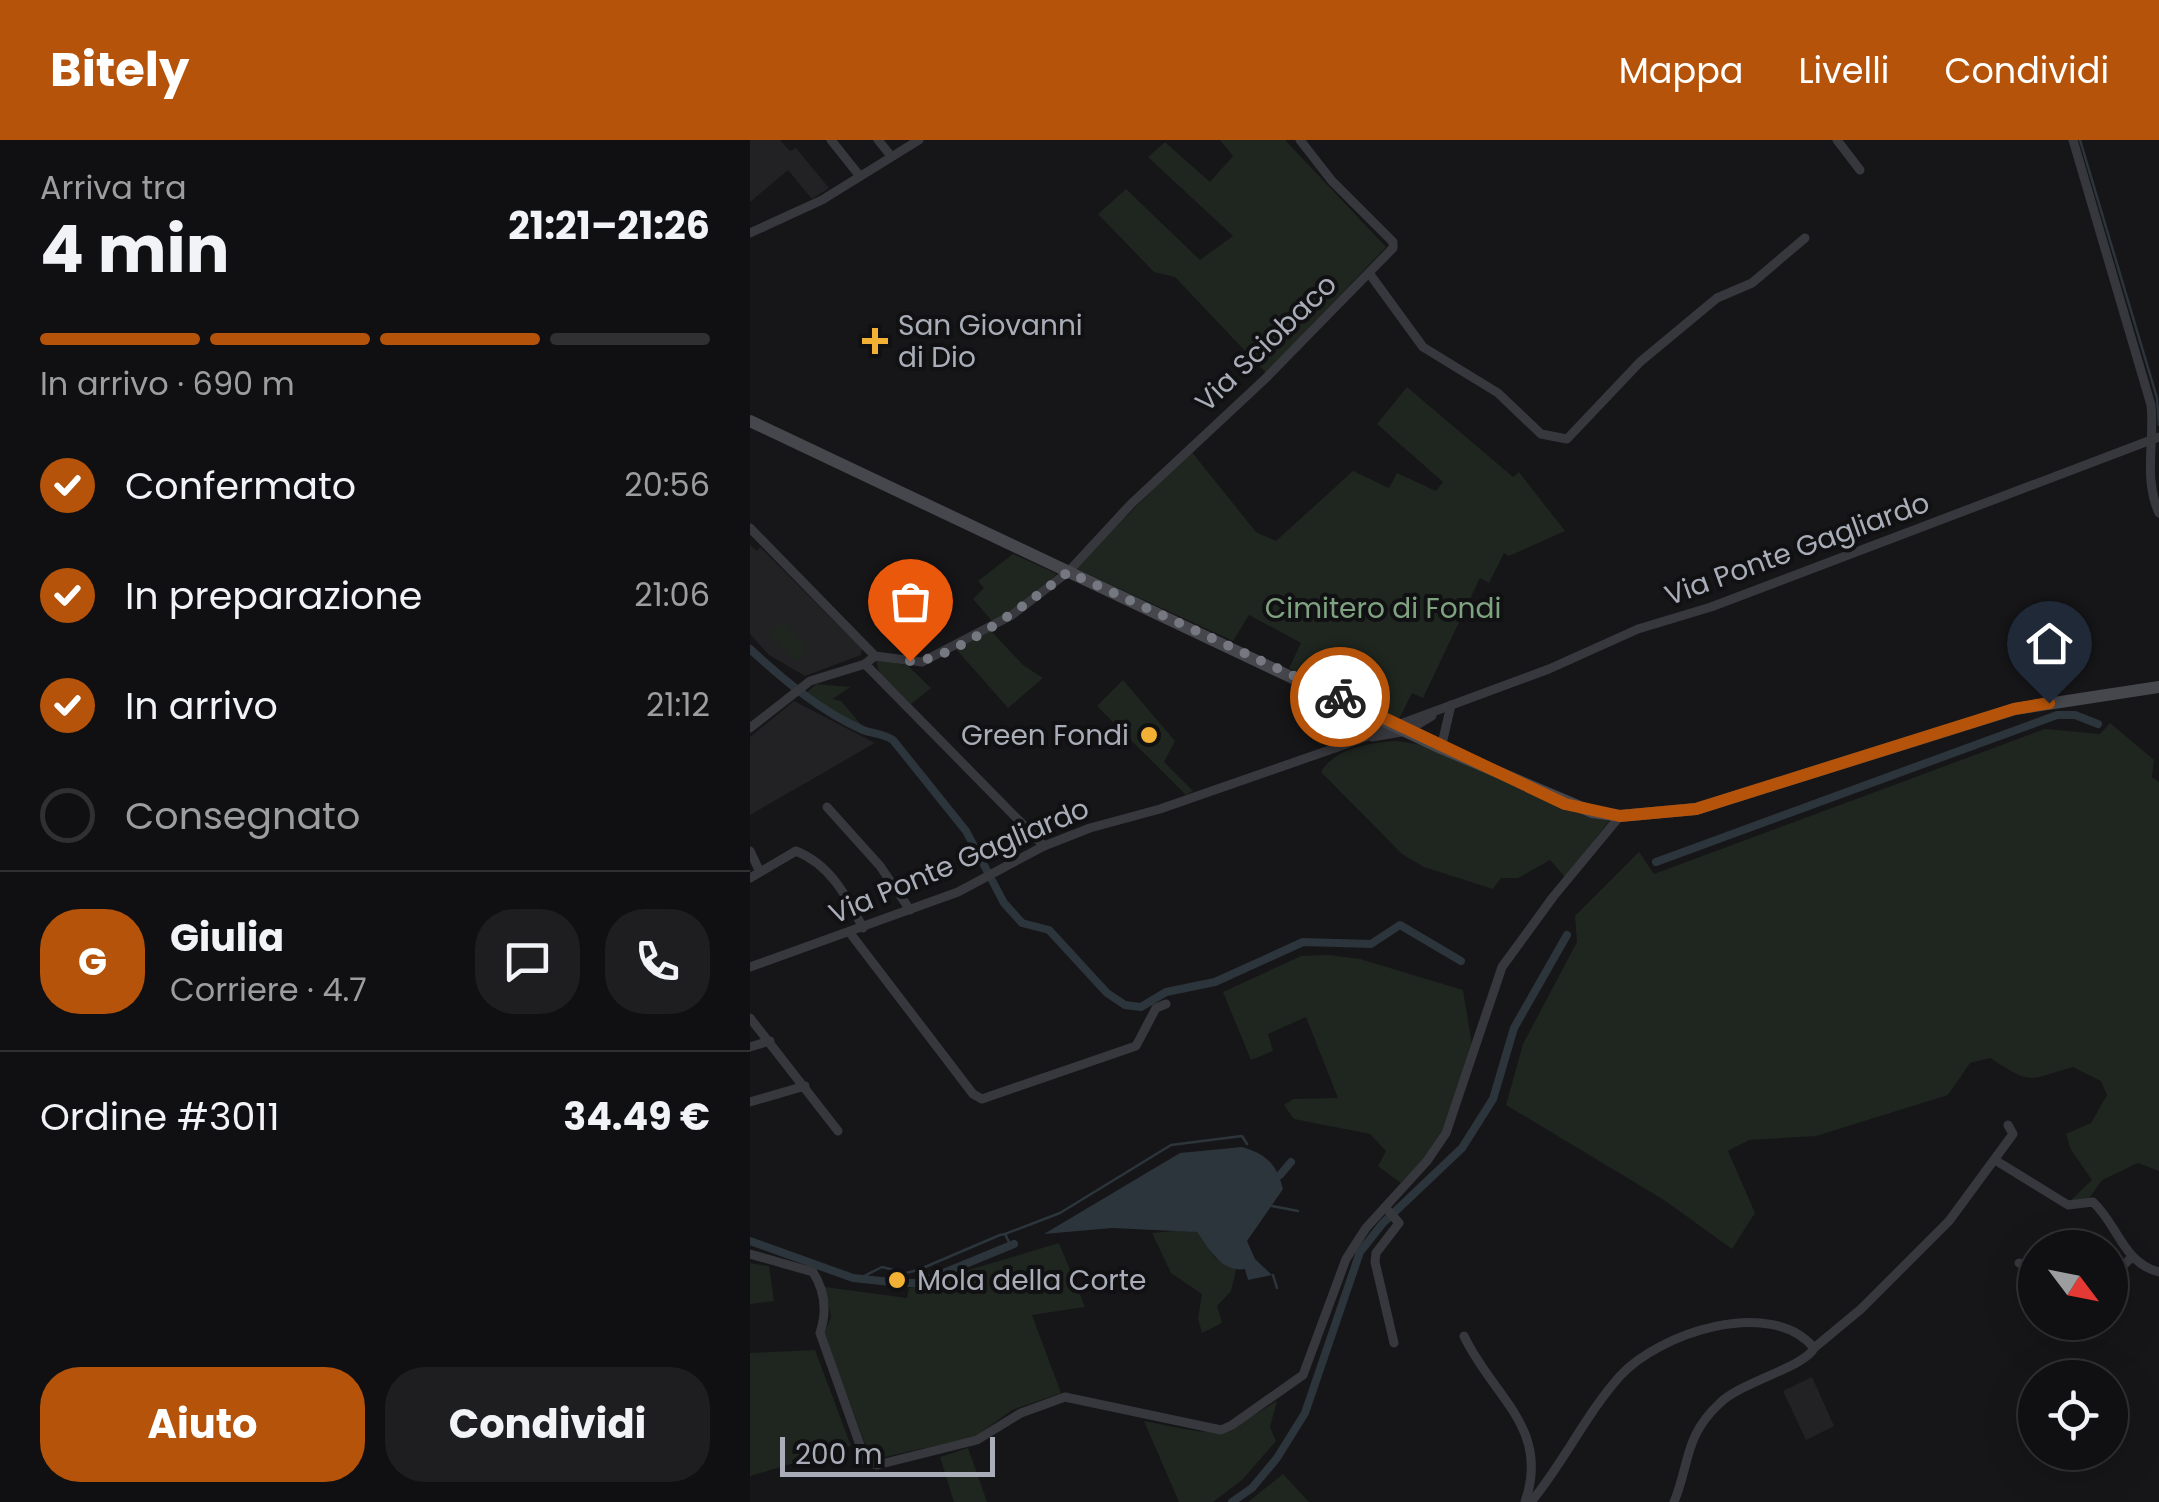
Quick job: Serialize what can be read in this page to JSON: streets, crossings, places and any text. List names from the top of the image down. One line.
{"streets":{"street":["Via Sciobaco","Via Ponte Gagliardo"]},"parks":["Cimitero di Fondi"],"places":{"health":["San Giovanni di Dio"],"other":["Green Fondi","Mola della Corte"]},"scale_bar":"200 m","north":"bottom right","page":{"header":"Bitely","nav":["Mappa","Livelli","Condividi"],"heading":["4 min","Arriva tra","21:21–21:26"],"panel":["Giulia","Corriere · 4.7","Ordine #3011","34.49 €"],"bar":"In arrivo · 690 m","list":[["Confermato","20:56"],["In preparazione","21:06"],["In arrivo","21:12"],"Consegnato"],"round":"G","buttons":["Aiuto","Condividi"],"scale":"200 m"}}
